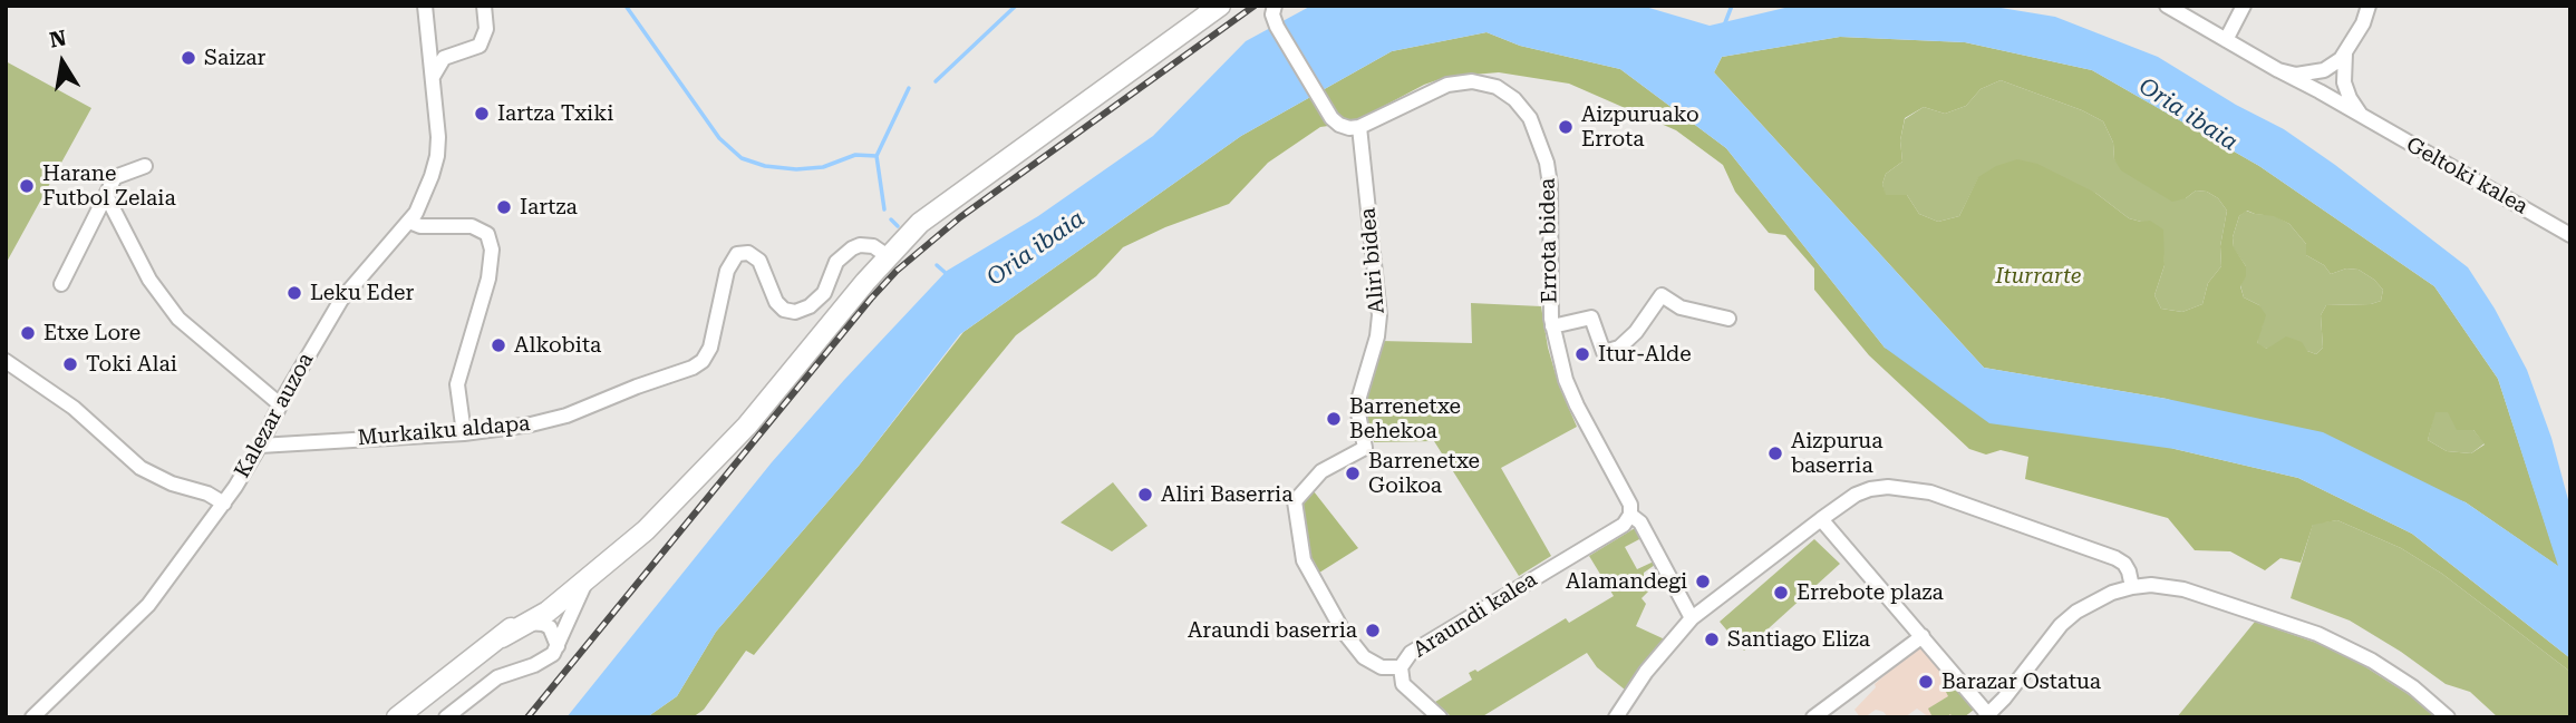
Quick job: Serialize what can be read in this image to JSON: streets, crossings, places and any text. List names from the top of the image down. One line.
{"streets":{"street":["Geltoki kalea","Errota bidea","Aliri bidea","Kalezar auzoa","Murkaiku aldapa","Araundi kalea"]},"crossings":[["Errota bidea","Aliri bidea"],["Errota bidea","Araundi kalea"],["Aliri bidea","Araundi kalea"],["Kalezar auzoa","Murkaiku aldapa"]],"water":["Oria ibaia"],"parks":["Iturrarte"],"places":["Saizar","Iartza Txiki","Aizpuruako Errota","Harane Futbol Zelaia","Iartza","Leku Eder","Etxe Lore","Alkobita","Itur-Alde","Toki Alai","Barrenetxe Behekoa","Aizpurua baserria","Barrenetxe Goikoa","Aliri Baserria","Alamandegi","Errebote plaza","Araundi baserria","Santiago Eliza","Barazar Ostatua"],"north":"top"}
